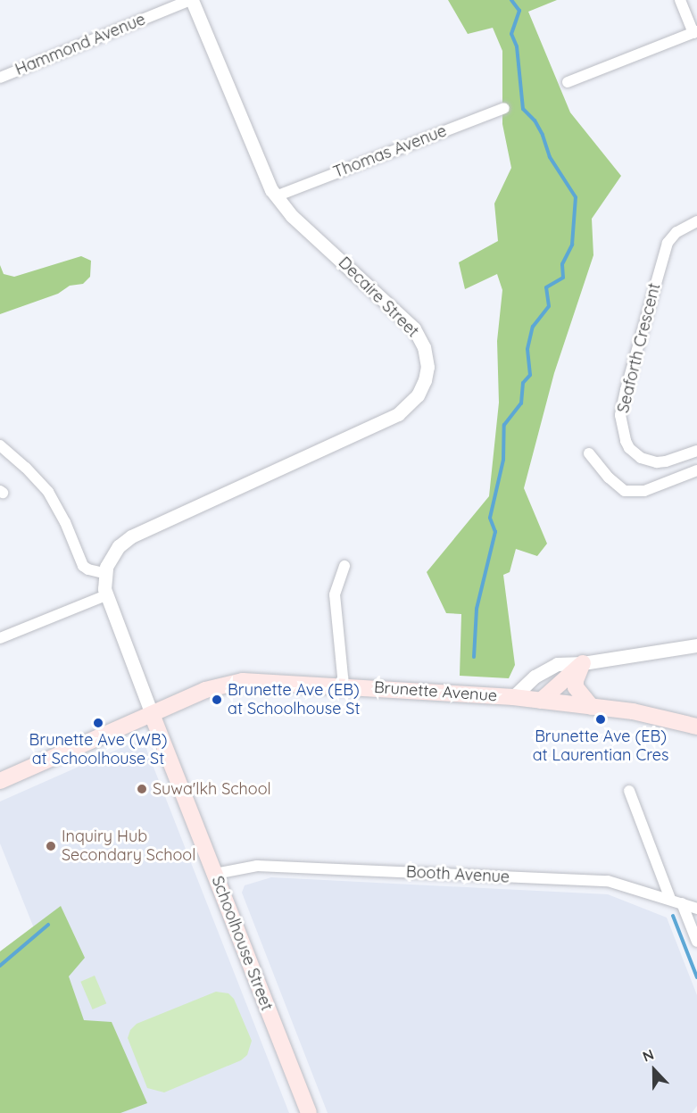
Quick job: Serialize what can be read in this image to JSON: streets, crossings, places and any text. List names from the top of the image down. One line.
{"streets":{"main road":["Brunette Avenue","Schoolhouse Street"],"street":["Hammond Avenue","Thomas Avenue","Decaire Street","Seaforth Crescent","Booth Avenue"]},"crossings":[["Hammond Avenue","Decaire Street"],["Thomas Avenue","Decaire Street"],["Decaire Street","Schoolhouse Street"],["Brunette Avenue","Schoolhouse Street"],["Booth Avenue","Schoolhouse Street"]],"places":["Brunette Ave (EB) at Schoolhouse St","Brunette Ave (EB) at Laurentian Cres","Brunette Ave (WB) at Schoolhouse St","Suwa'lkh School","Inquiry Hub Secondary School"],"north":"top"}
